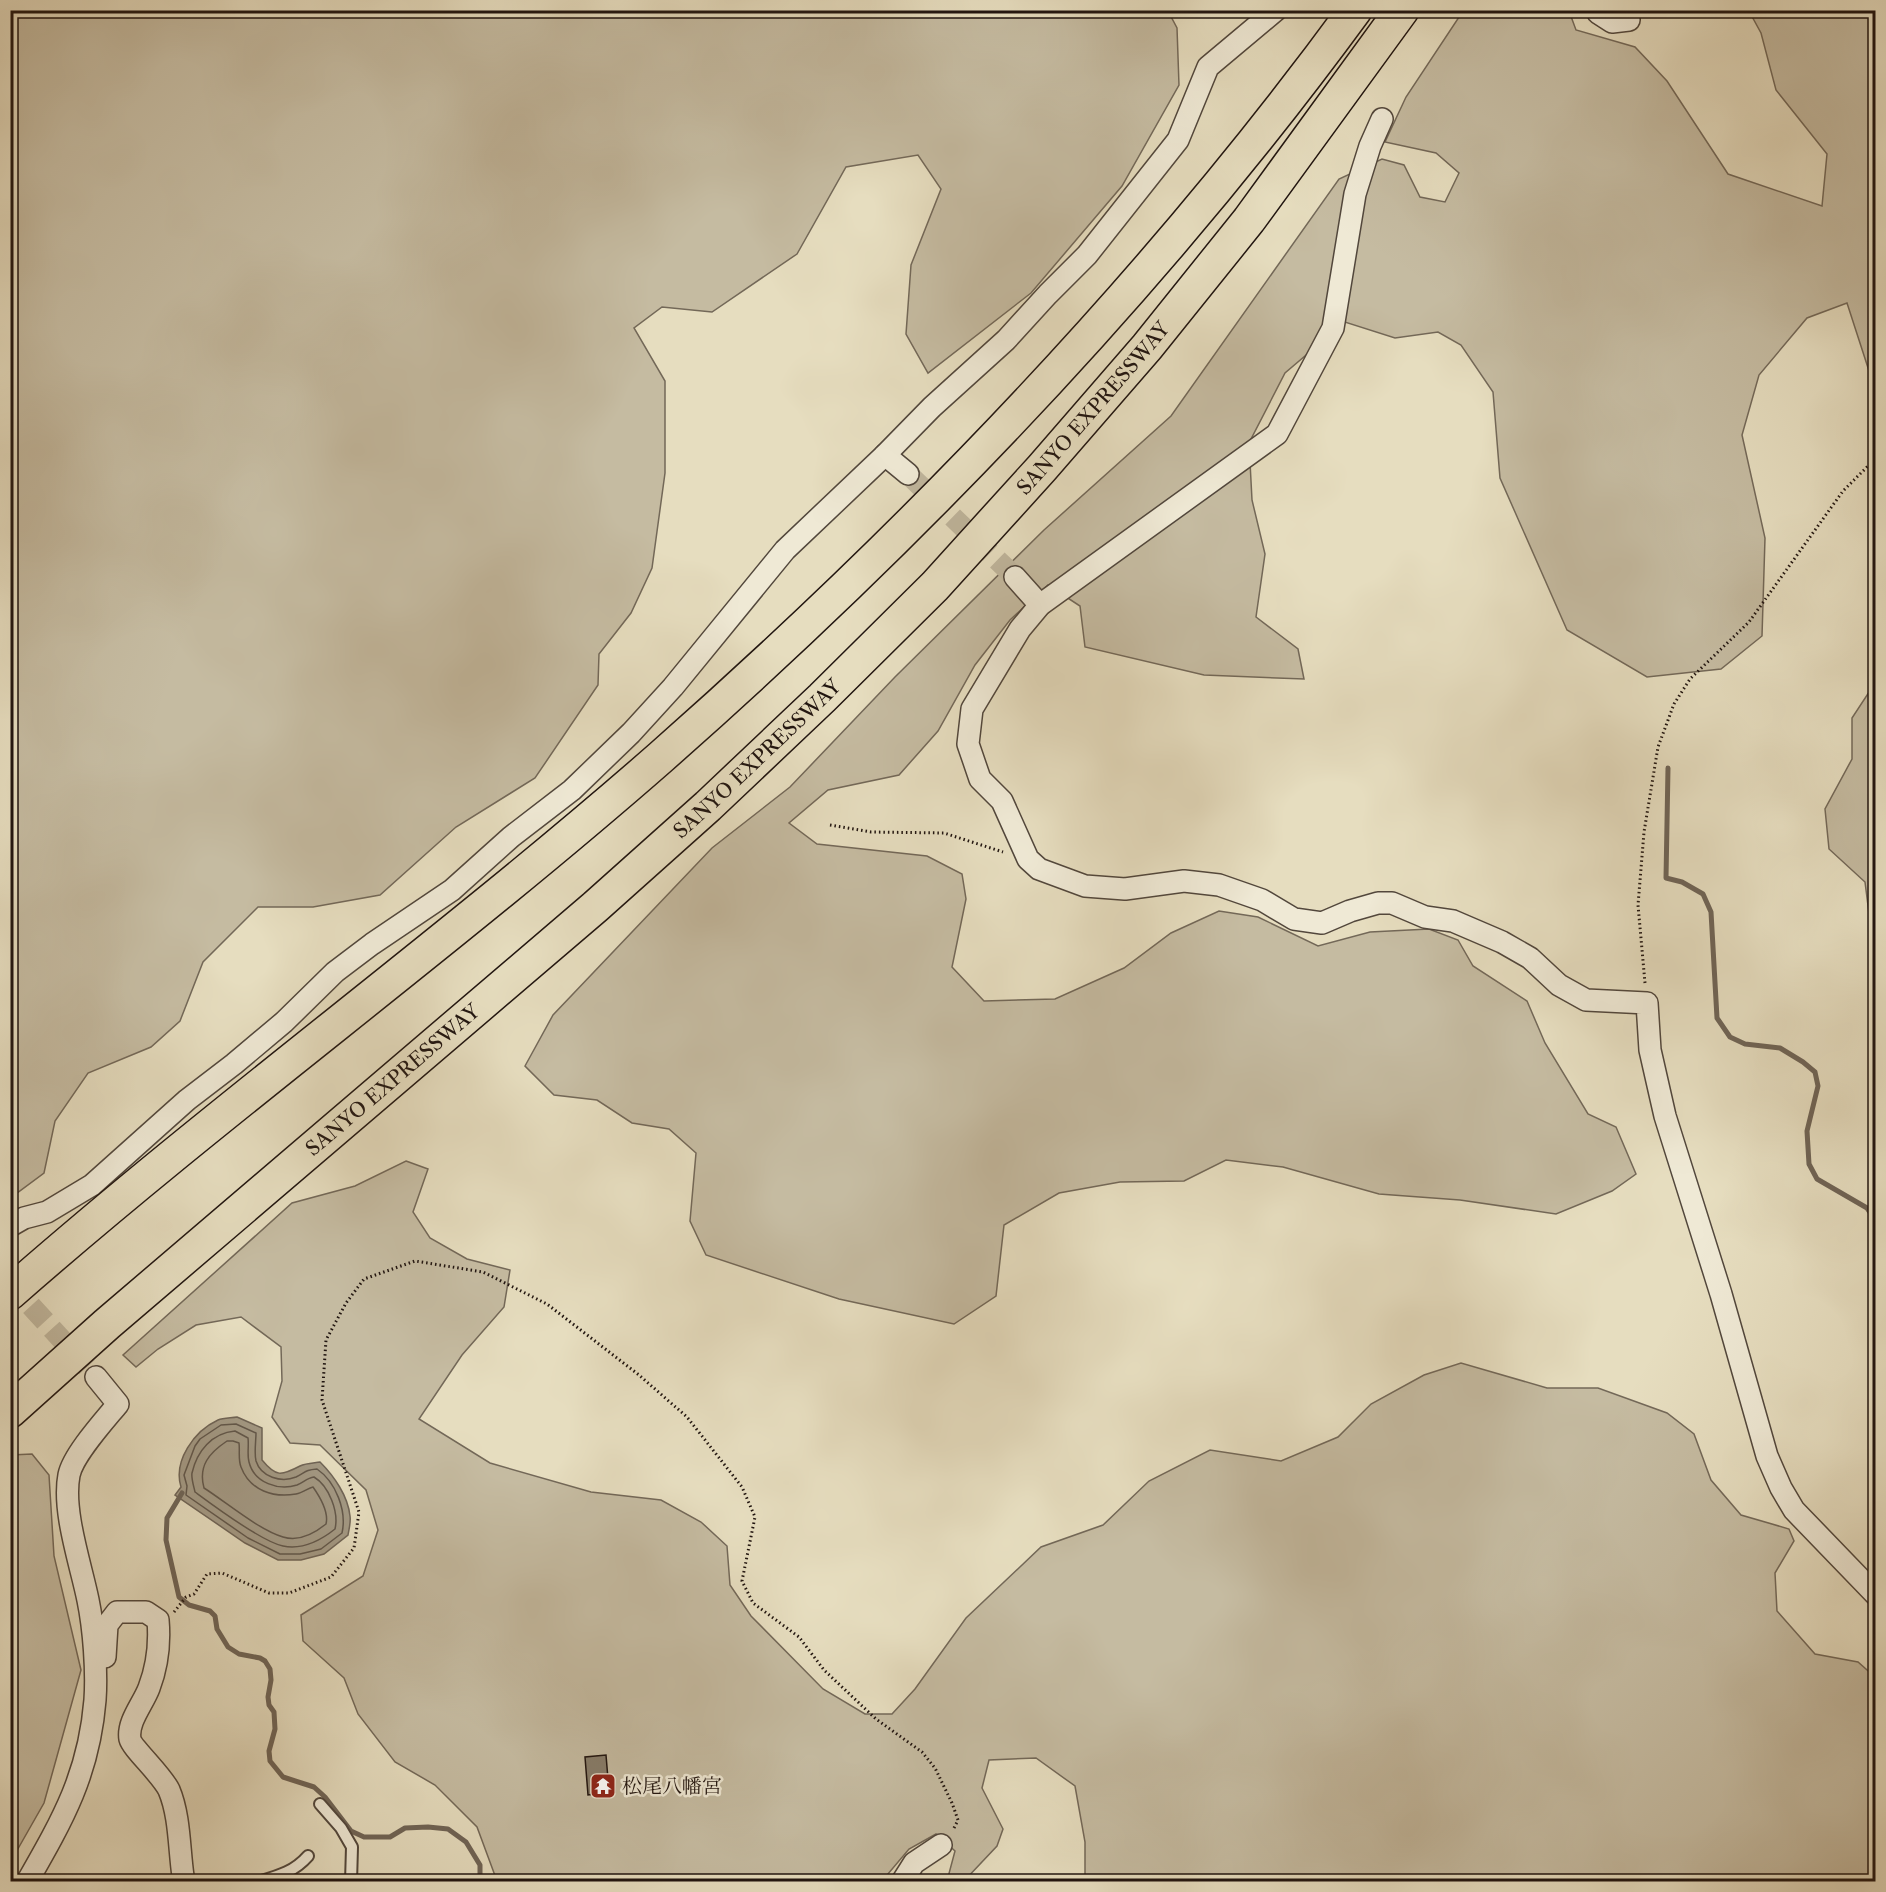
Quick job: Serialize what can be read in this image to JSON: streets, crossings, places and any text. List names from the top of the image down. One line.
{"streets":{"highway":["SANYO EXPRESSWAY"]},"places":{"temple":["松尾八幡宮"]}}
